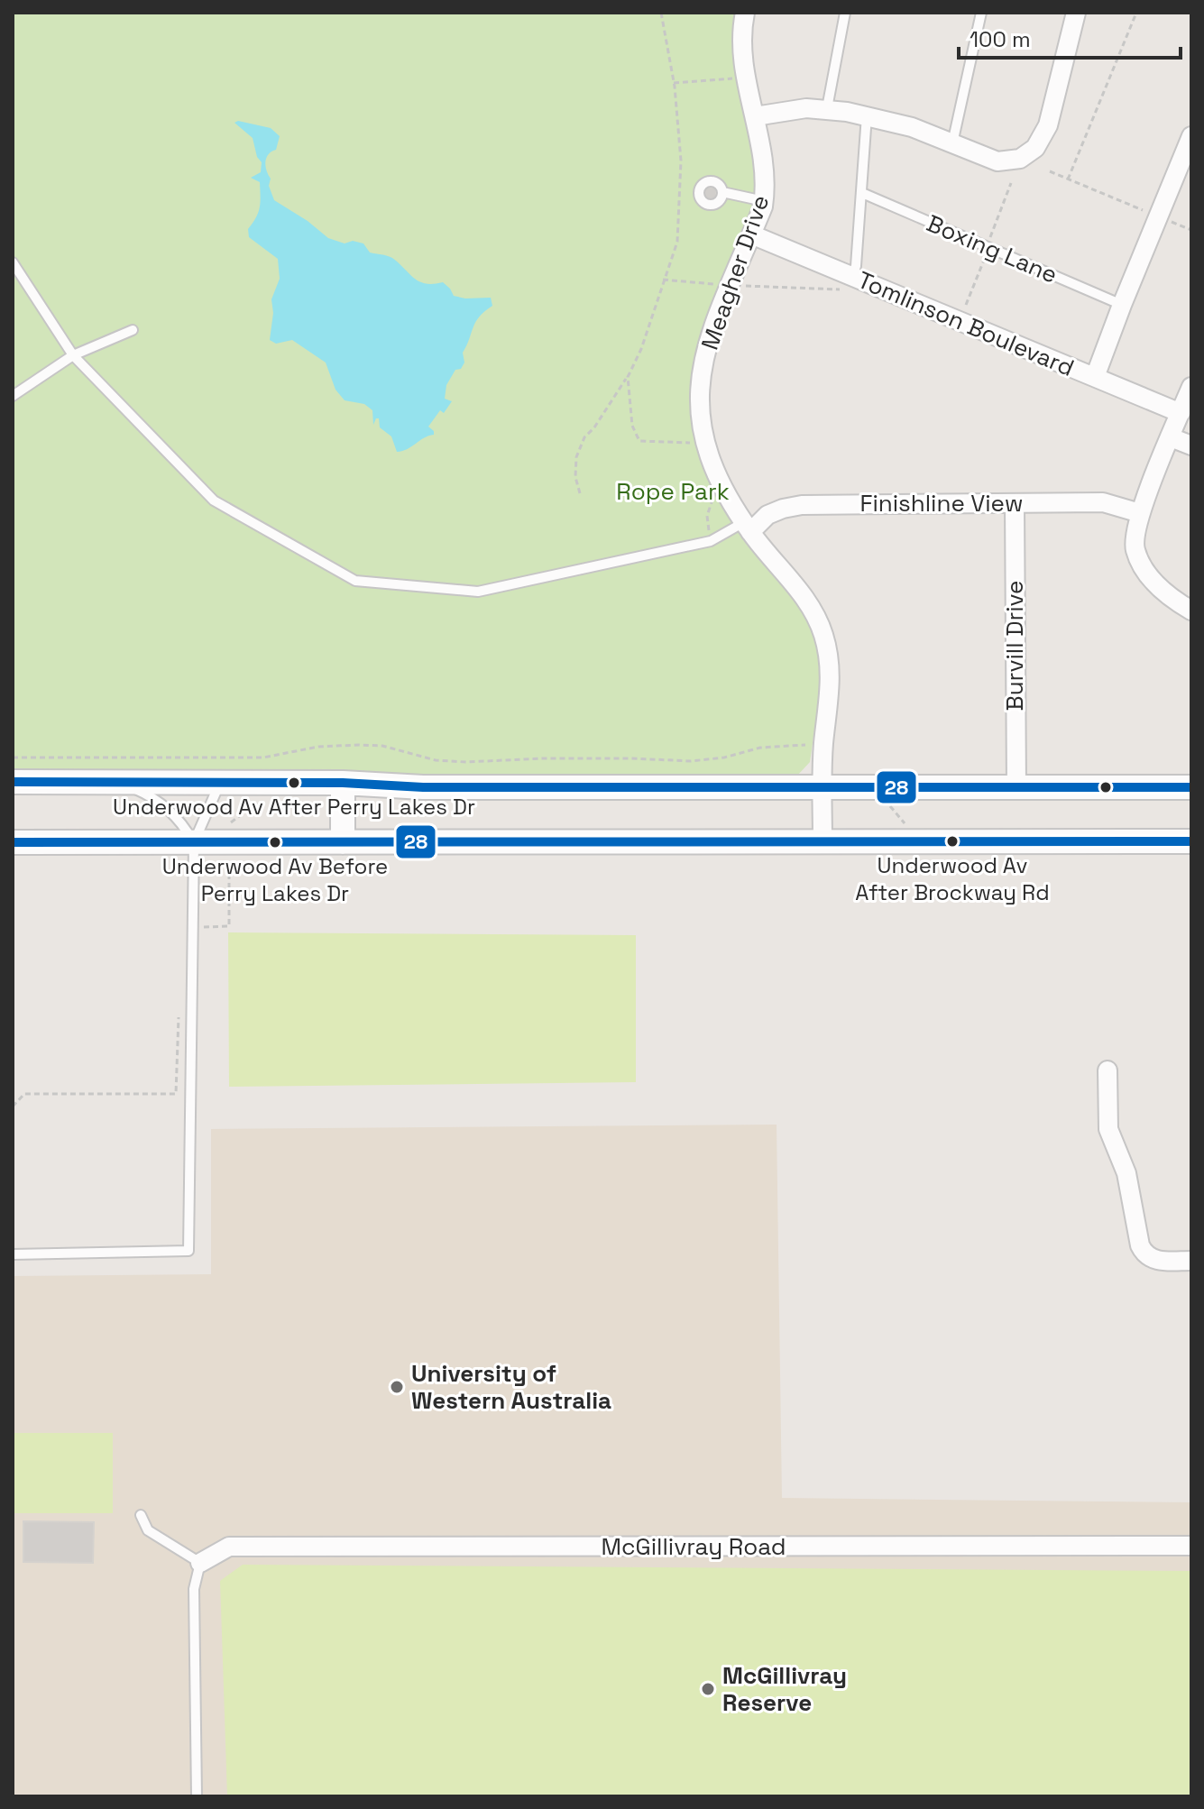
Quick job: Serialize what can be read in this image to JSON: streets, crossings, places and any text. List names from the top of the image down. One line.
{"streets":{"street":["Meagher Drive","Tomlinson Boulevard","Finishline View","Burvill Drive","McGillivray Road"],"lane":["Boxing Lane"]},"crossings":[["Meagher Drive","Tomlinson Boulevard"],["Meagher Drive","Finishline View"],["Finishline View","Burvill Drive"]],"parks":["Rope Park"],"places":["Underwood Av After Perry Lakes Dr","Underwood Av After Brockway Rd","Underwood Av Before Perry Lakes Dr","University of Western Australia","McGillivray Reserve"],"lines":["transit line 28"],"scale_bar":"100 m"}
